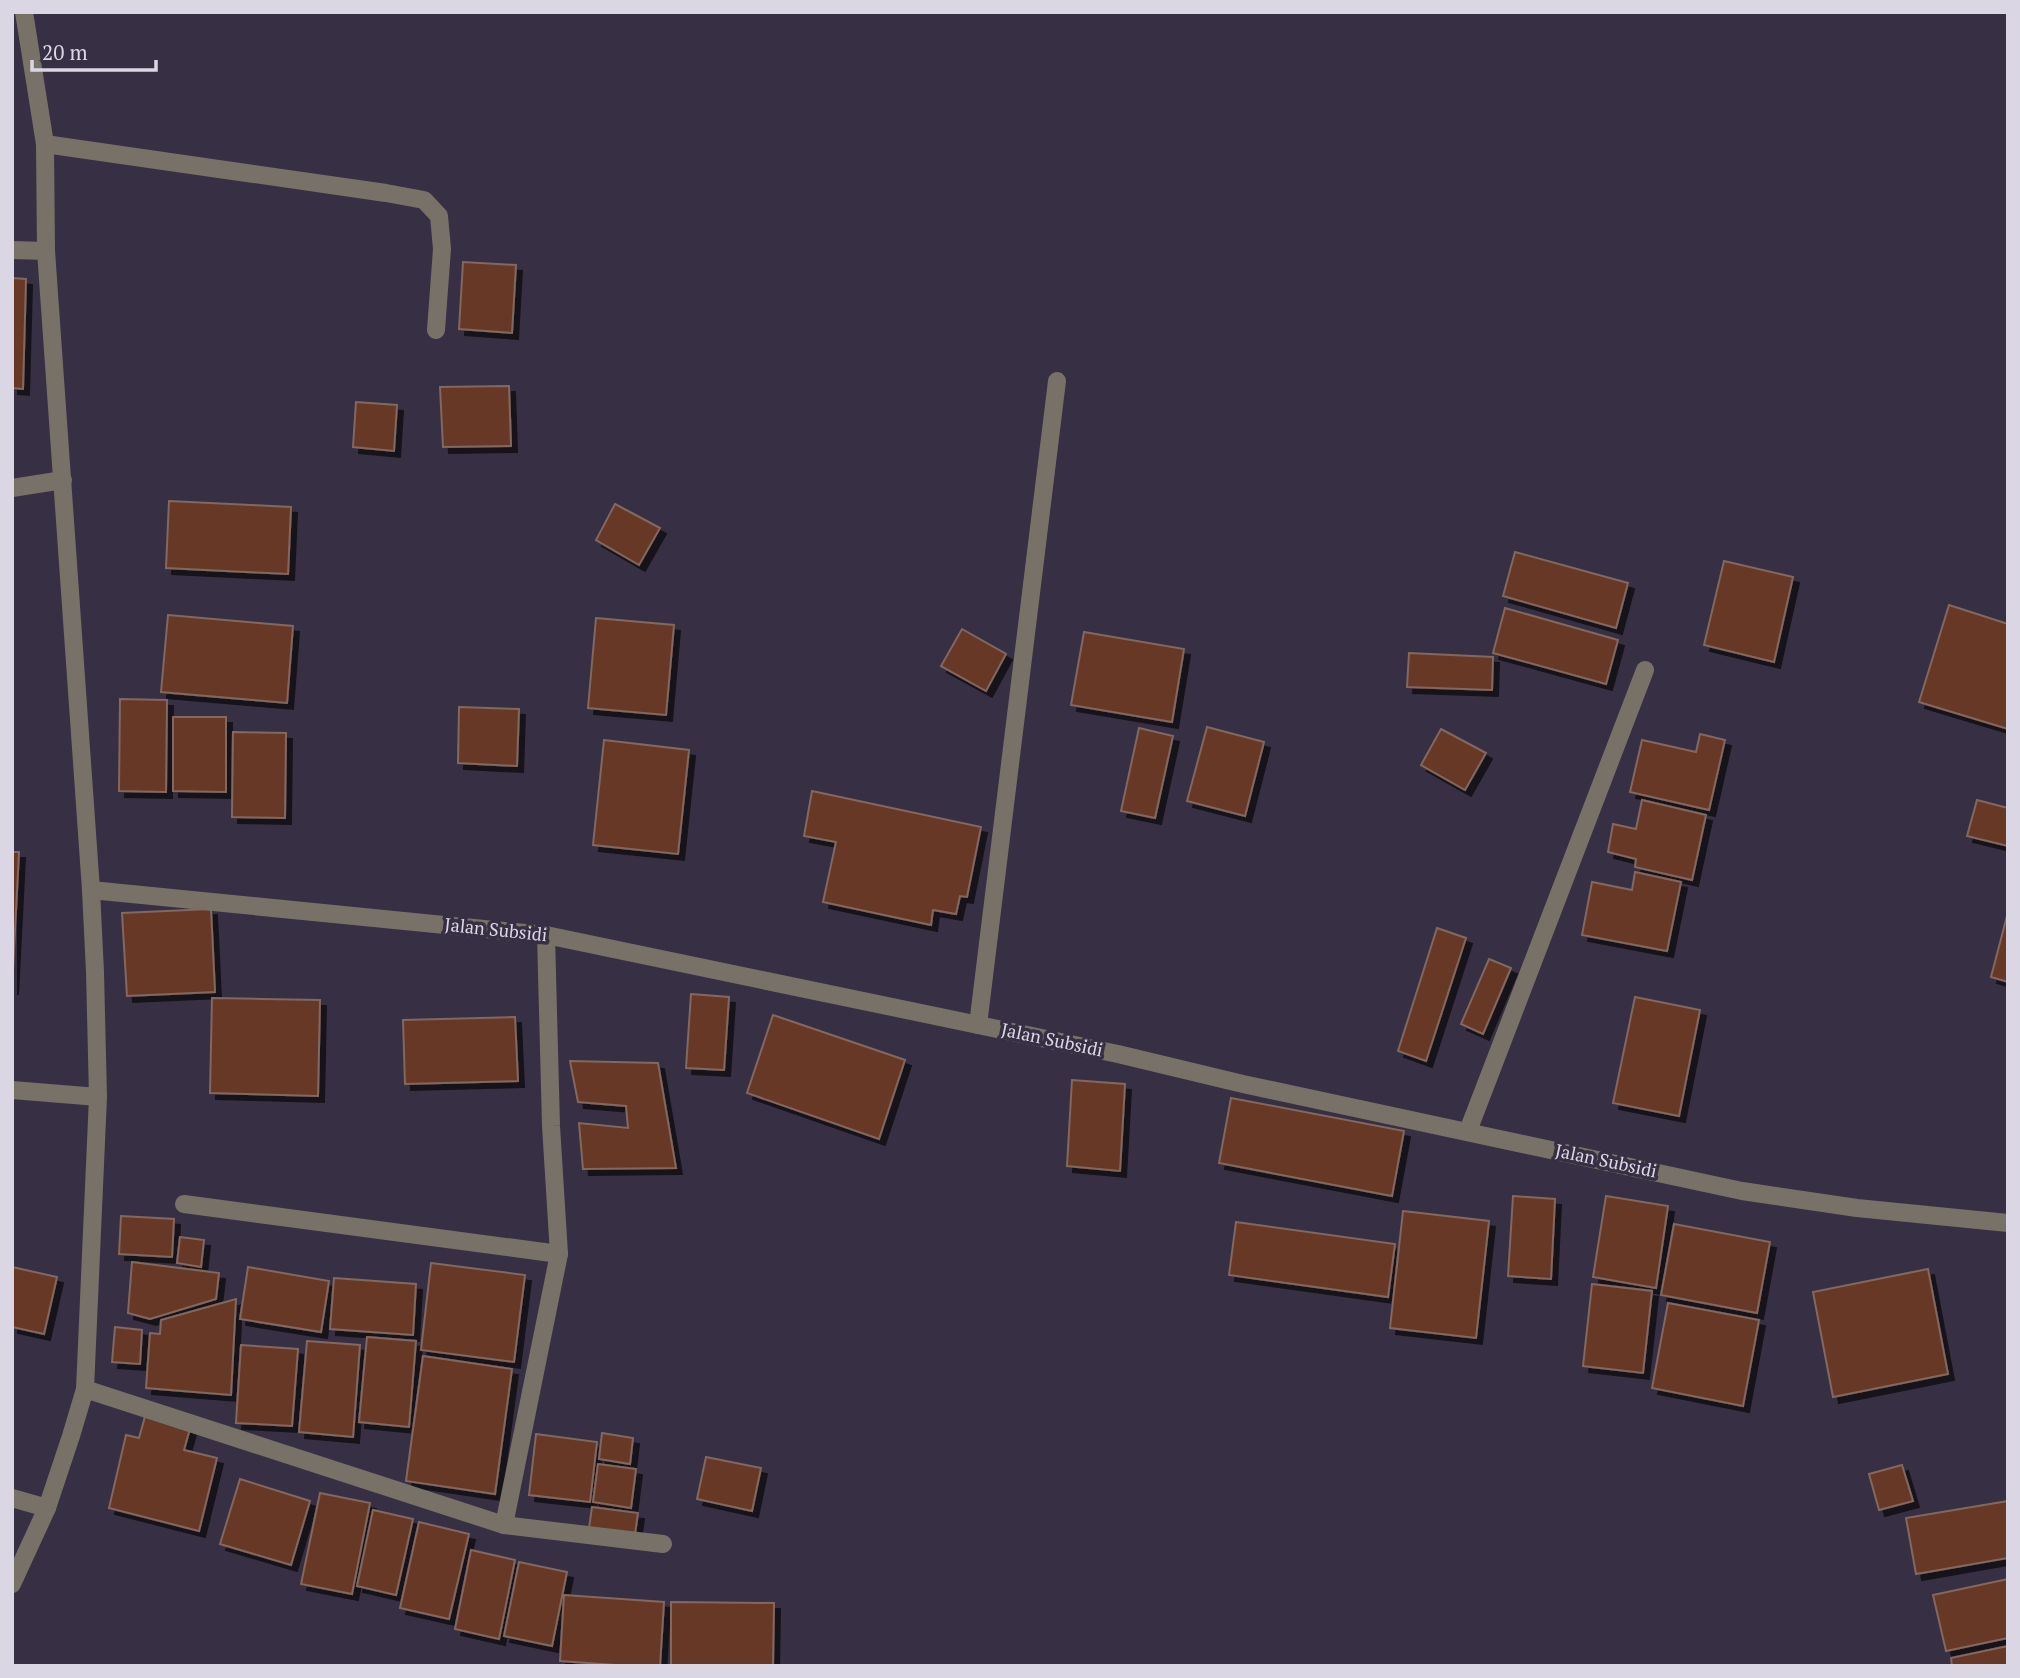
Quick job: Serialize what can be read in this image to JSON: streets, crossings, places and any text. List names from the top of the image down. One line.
{"streets":{"street":["Jalan Subsidi"]},"scale_bar":"20 m"}
